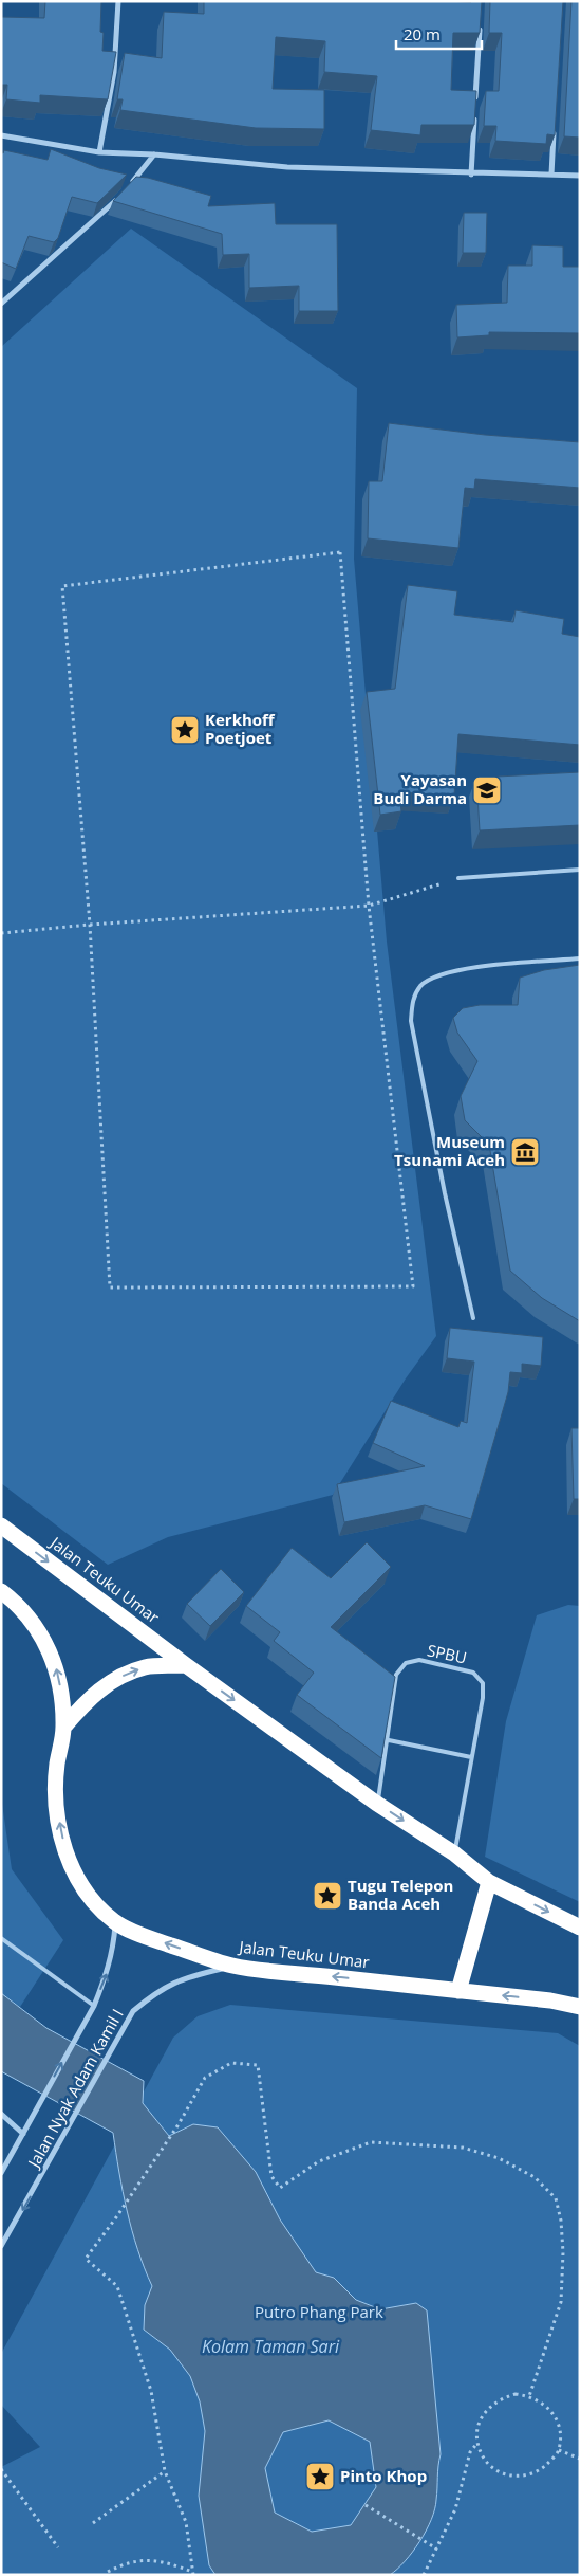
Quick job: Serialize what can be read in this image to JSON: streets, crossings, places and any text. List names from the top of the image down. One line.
{"streets":{"highway":["Jalan Teuku Umar"],"street":["Jalan Nyak Adam Kamil I"],"lane":["SPBU"]},"crossings":[["Jalan Teuku Umar","SPBU"],["Jalan Teuku Umar","Jalan Nyak Adam Kamil I"]],"water":["Kolam Taman Sari"],"parks":["Putro Phang Park"],"places":{"place":["Kerkhoff Poetjoet","Tugu Telepon Banda Aceh","Pinto Khop"],"school or university":["Yayasan Budi Darma"],"museum":["Museum Tsunami Aceh"]},"scale_bar":"20 m"}
